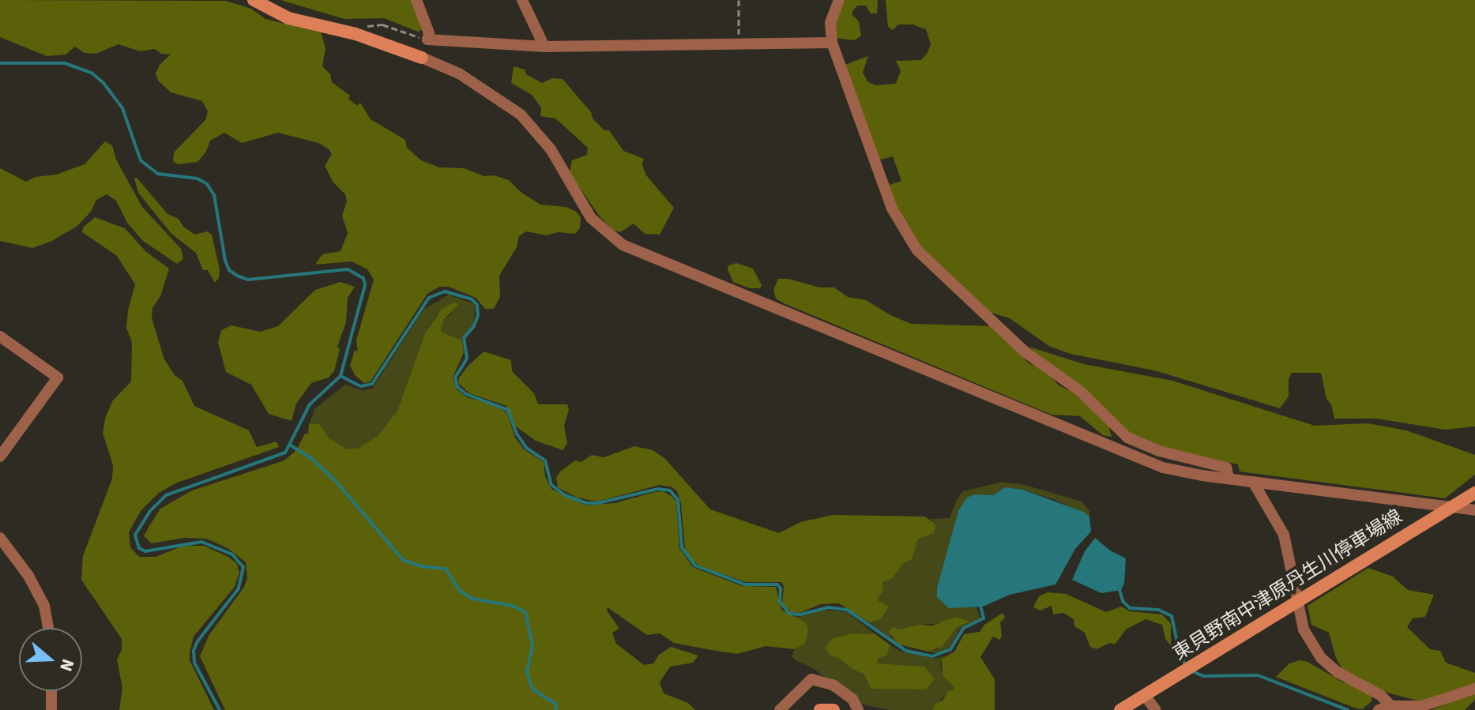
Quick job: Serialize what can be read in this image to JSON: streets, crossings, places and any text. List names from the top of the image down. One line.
{"streets":{"main road":["東貝野南中津原丹生川停車場線"]},"north":"right"}
